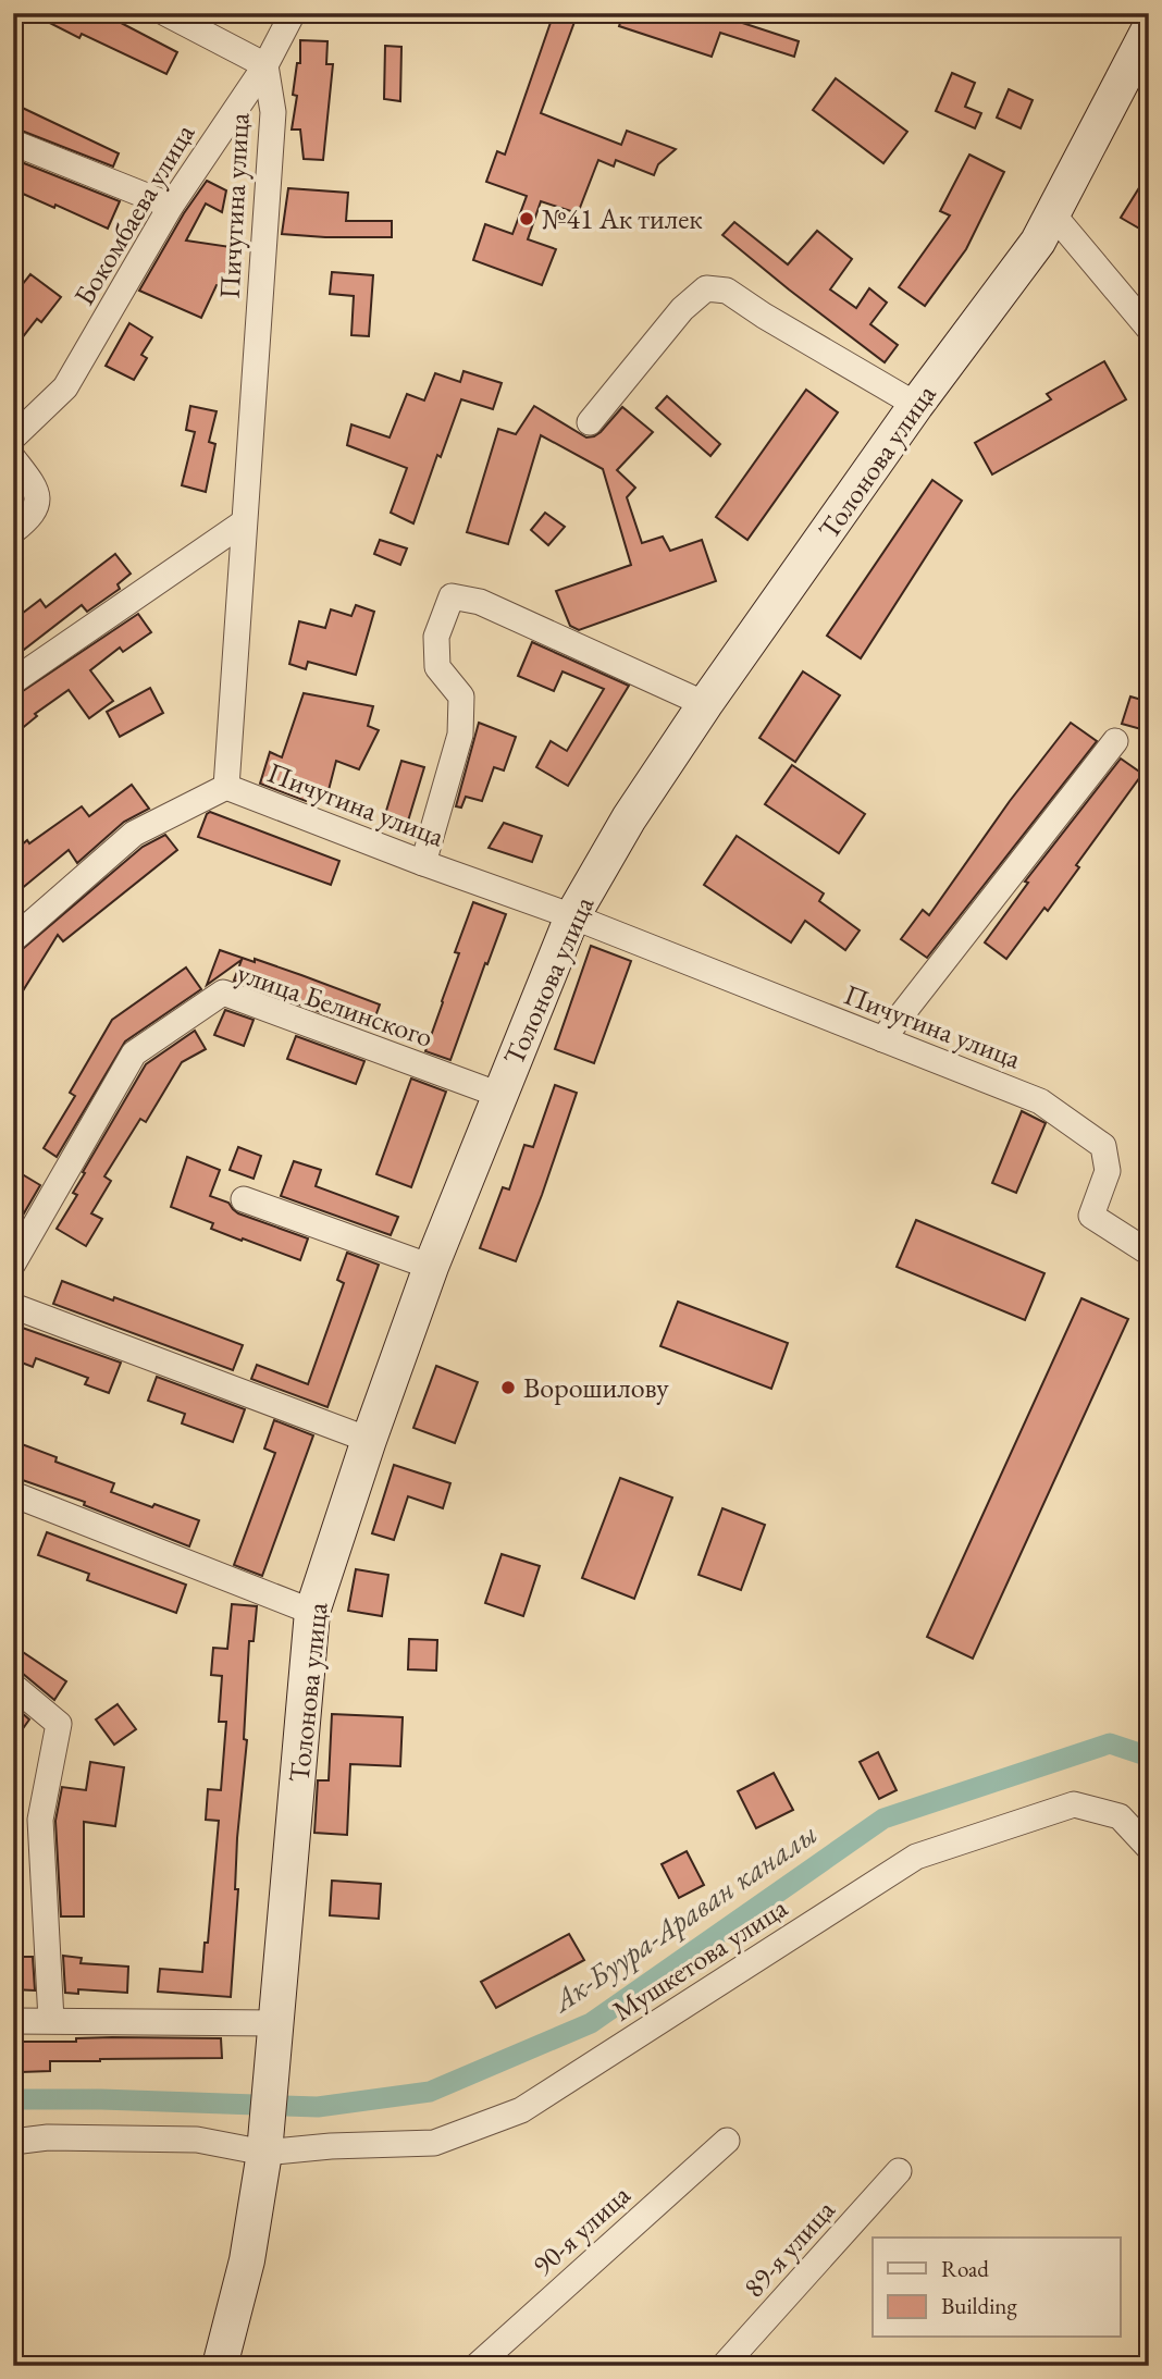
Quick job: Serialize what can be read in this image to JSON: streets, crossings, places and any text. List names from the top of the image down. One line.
{"streets":{"main road":["Толонова улица"],"street":["Пичугина улица","Бокомбаева улица","улица Белинского","Мушкетова улица","90-я улица","89-я улица"]},"crossings":[["Пичугина улица","Бокомбаева улица"],["Пичугина улица","Толонова улица"],["Толонова улица","улица Белинского"],["Толонова улица","Мушкетова улица"]],"water":["Ак-Буура-Араван каналы"],"places":["№41 Ак тилек","Ворошилову"],"legend":["Road","Building"]}
